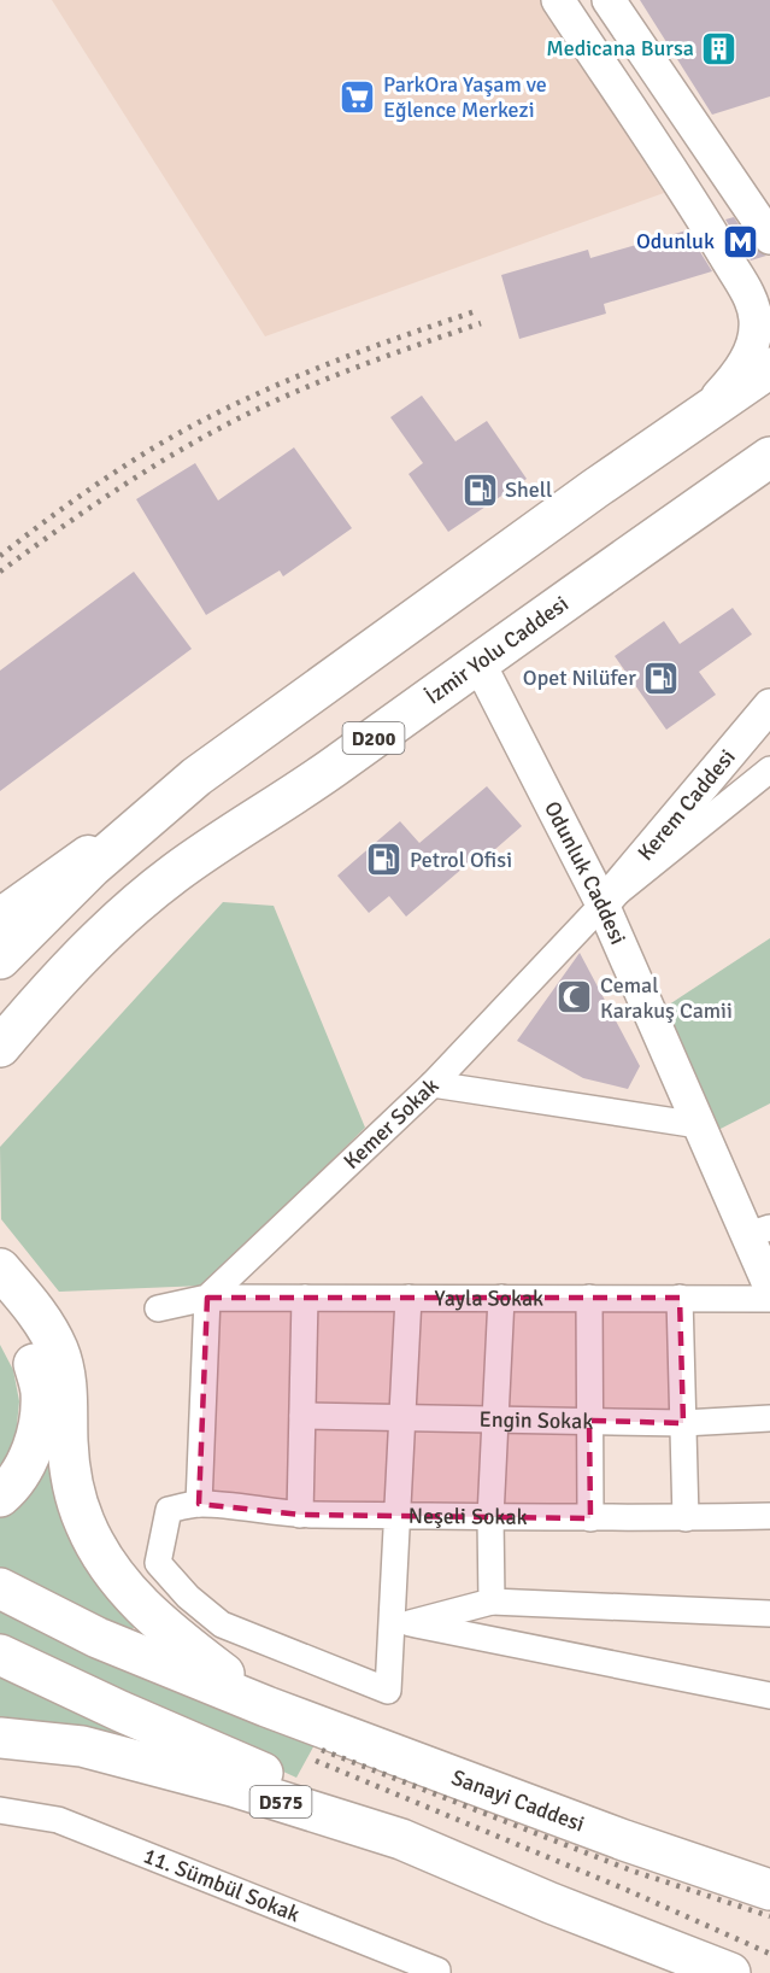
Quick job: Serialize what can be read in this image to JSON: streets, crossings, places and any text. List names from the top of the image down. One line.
{"streets":{"highway":["İzmir Yolu Caddesi","D200","Sanayi Caddesi","D575"],"street":["Kerem Caddesi","Odunluk Caddesi","Kemer Sokak","Yayla Sokak","Engin Sokak","Neşeli Sokak","11. Sümbül Sokak"]},"crossings":[["İzmir Yolu Caddesi","Odunluk Caddesi"],["Kerem Caddesi","Odunluk Caddesi"],["Kerem Caddesi","Kemer Sokak"],["Odunluk Caddesi","Kemer Sokak"],["Kemer Sokak","Yayla Sokak"]],"places":{"building":["Medicana Bursa"],"supermarket":["ParkOra Yaşam ve Eğlence Merkezi"],"metro station":["Odunluk"],"fuel station":["Shell","Opet Nilüfer","Petrol Ofisi"],"mosque":["Cemal Karakuş Camii"]}}
